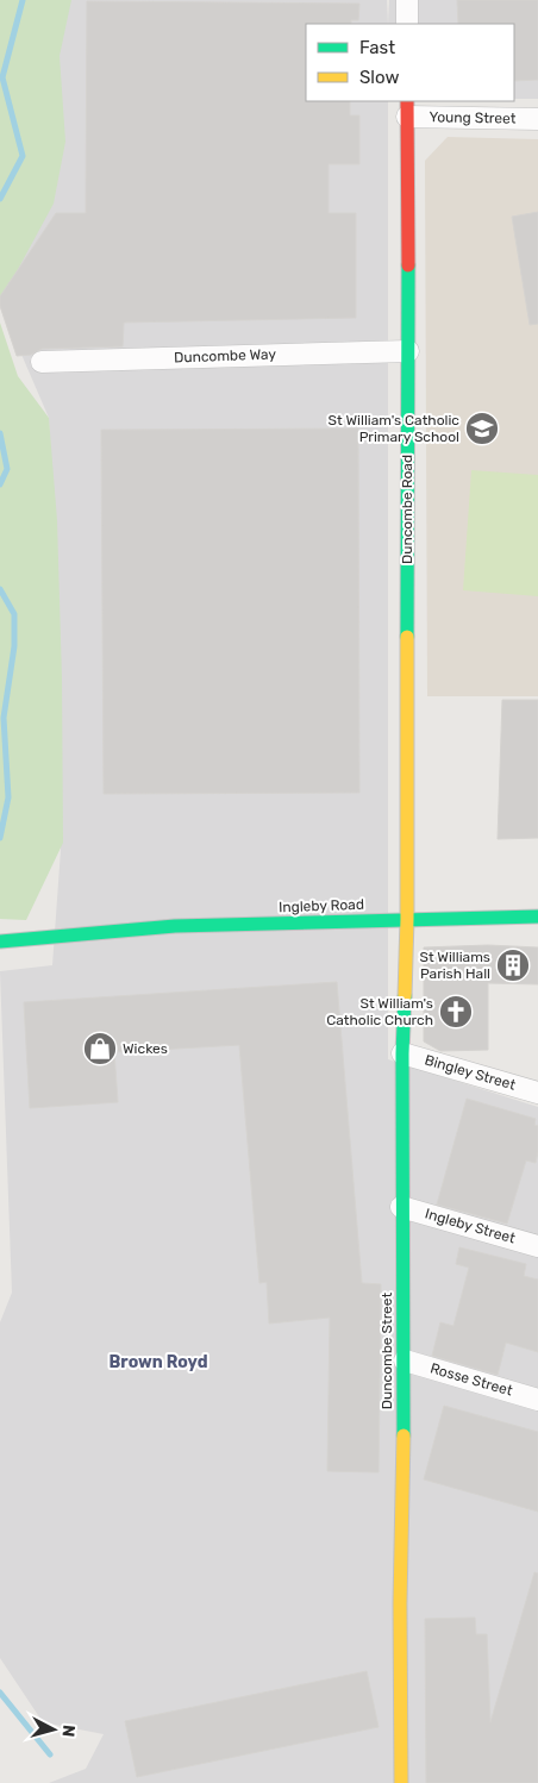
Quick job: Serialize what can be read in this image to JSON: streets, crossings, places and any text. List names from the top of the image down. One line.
{"streets":{"street":["Young Street","Duncombe Way","Duncombe Road","Ingleby Road","Bingley Street","Ingleby Street","Duncombe Street","Rosse Street"]},"crossings":[["Young Street","Duncombe Road"],["Duncombe Way","Duncombe Road"],["Duncombe Road","Ingleby Road"],["Duncombe Road","Duncombe Street"],["Ingleby Road","Duncombe Street"],["Bingley Street","Duncombe Street"],["Ingleby Street","Duncombe Street"],["Duncombe Street","Rosse Street"]],"districts":["Brown Royd"],"places":{"school or university":["St William's Catholic Primary School"],"building":["St Williams Parish Hall"],"church":["St William's Catholic Church"],"shop":["Wickes"]},"legend":["Fast","Slow"],"north":"right"}
